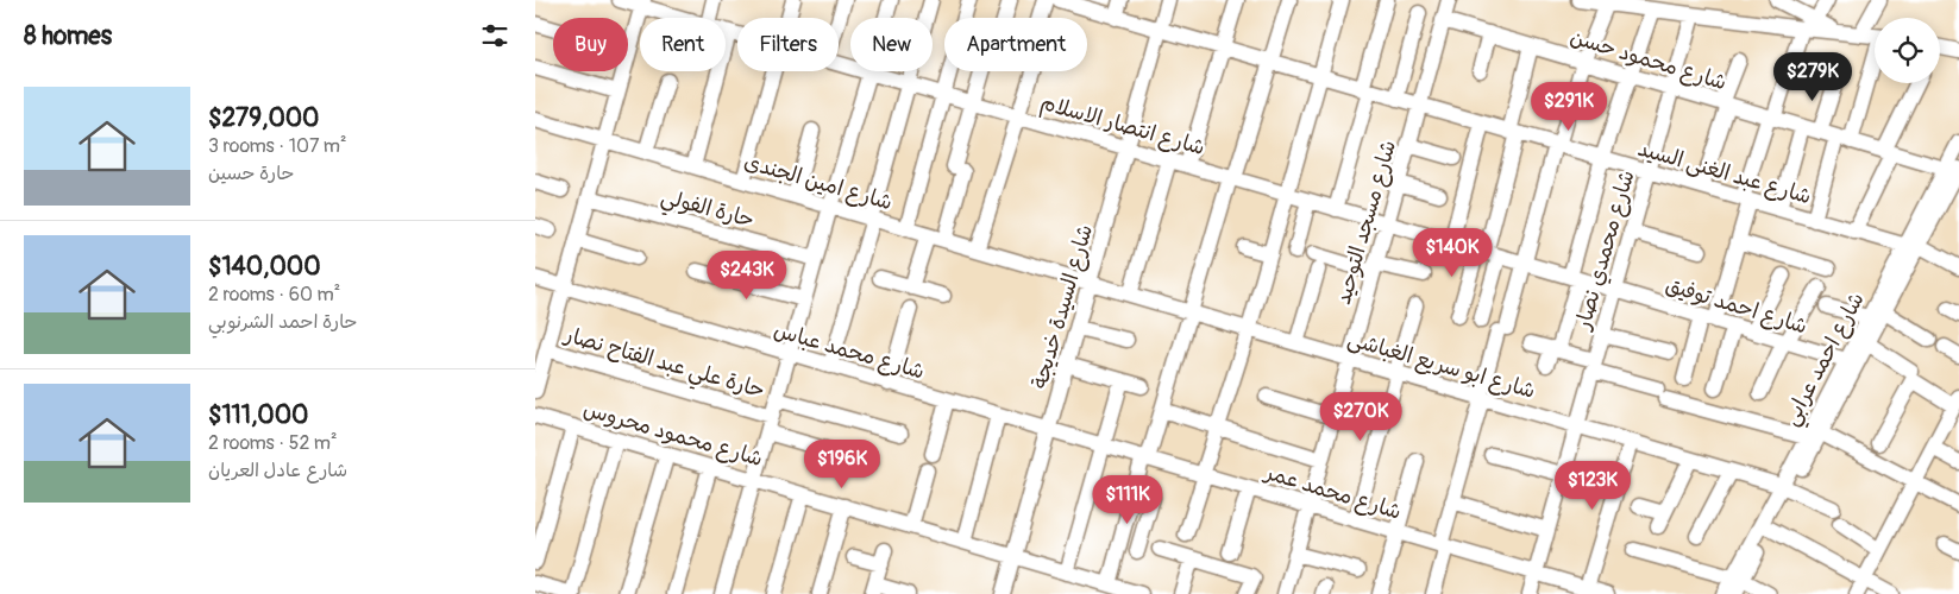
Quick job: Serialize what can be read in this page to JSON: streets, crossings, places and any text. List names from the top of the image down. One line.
{"streets":{"street":["شارع محمود حسن","شارع انتصار الاسلام","شارع عبد الغنى السيد","شارع امين الجندى","حارة الفولي","شارع مسجد التوحيد","شارع محمدي نصار","شارع احمد توفيق","شارع السيدة خديجة","شارع محمد عباس","شارع احمد عرابي","حارة علي عبد الفتاح نصار","شارع ابو سريع الغباشى","شارع محمود محروس","شارع محمد عمر"]},"crossings":[["شارع محمود حسن","شارع مسجد التوحيد"],["شارع محمود حسن","شارع محمدي نصار"],["شارع محمود حسن","شارع احمد عرابي"],["شارع انتصار الاسلام","شارع مسجد التوحيد"],["شارع انتصار الاسلام","شارع محمدي نصار"],["شارع انتصار الاسلام","شارع احمد توفيق"],["شارع انتصار الاسلام","شارع السيدة خديجة"],["شارع عبد الغنى السيد","شارع مسجد التوحيد"],["شارع عبد الغنى السيد","شارع محمدي نصار"],["شارع عبد الغنى السيد","شارع السيدة خديجة"],["شارع عبد الغنى السيد","شارع احمد عرابي"],["شارع امين الجندى","شارع السيدة خديجة"],["شارع امين الجندى","شارع ابو سريع الغباشى"],["شارع مسجد التوحيد","شارع ابو سريع الغباشى"],["شارع مسجد التوحيد","شارع محمد عمر"],["شارع محمدي نصار","شارع احمد توفيق"],["شارع محمدي نصار","شارع ابو سريع الغباشى"],["شارع محمدي نصار","شارع محمد عمر"],["شارع احمد توفيق","شارع احمد عرابي"],["شارع السيدة خديجة","شارع محمد عباس"],["شارع السيدة خديجة","شارع ابو سريع الغباشى"],["شارع السيدة خديجة","شارع محمود محروس"],["شارع السيدة خديجة","شارع محمد عمر"],["شارع محمد عباس","شارع محمد عمر"],["شارع احمد عرابي","شارع ابو سريع الغباشى"]],"page":{"heading":"8 homes","chip":["Buy","Rent","Filters","New","Apartment"],"price":["$279K","$291K","$140K","$243K","$270K","$196K","$123K","$111K"],"list":[{"name":"$279,000","note":"3 rooms · 107 m² · حارة حسين"},{"name":"$140,000","note":"2 rooms · 60 m² · حارة احمد الشرنوبي"},{"name":"$111,000","note":"2 rooms · 52 m² · شارع عادل العريان"}]}}
